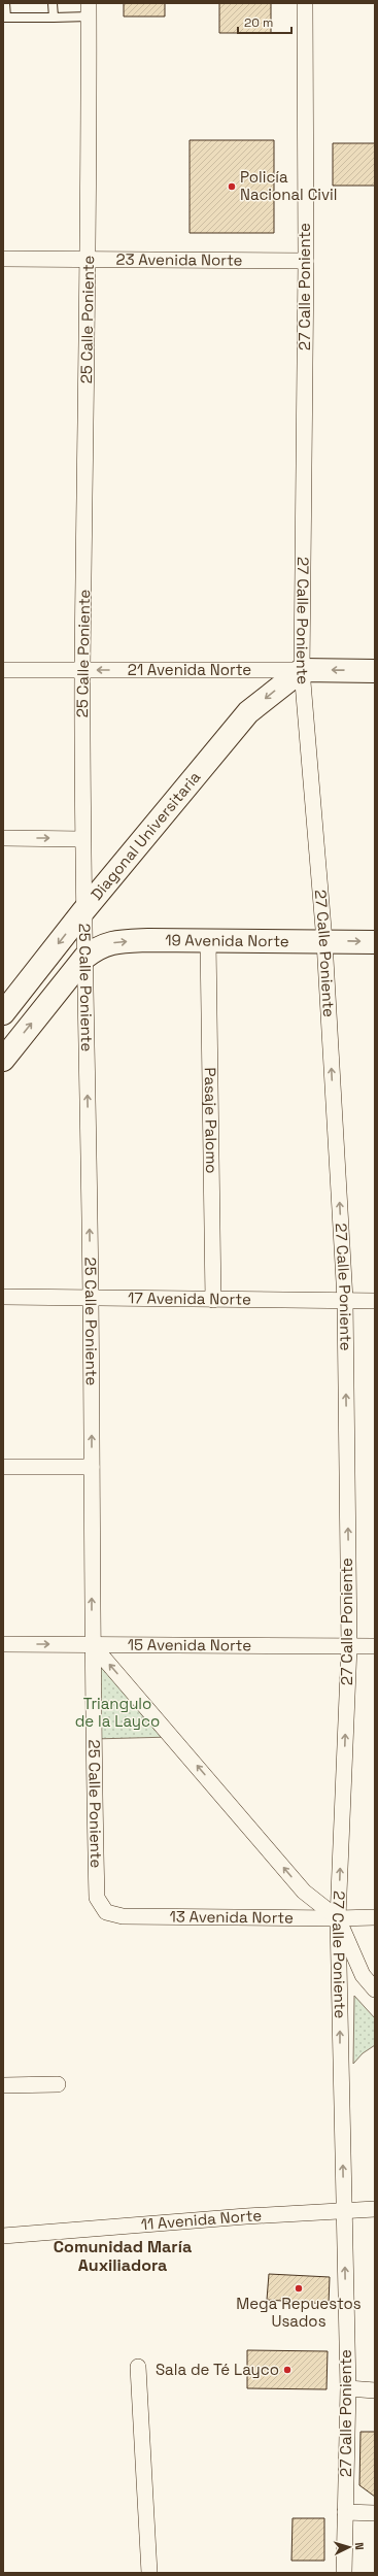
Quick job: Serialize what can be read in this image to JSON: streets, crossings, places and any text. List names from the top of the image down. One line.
{"streets":{"main road":["21 Avenida Norte","Diagonal Universitaria","19 Avenida Norte"],"street":["23 Avenida Norte","27 Calle Poniente","25 Calle Poniente","Pasaje Palomo","17 Avenida Norte","15 Avenida Norte","13 Avenida Norte","11 Avenida Norte"]},"crossings":[["23 Avenida Norte","27 Calle Poniente"],["23 Avenida Norte","25 Calle Poniente"],["27 Calle Poniente","21 Avenida Norte"],["27 Calle Poniente","Diagonal Universitaria"],["27 Calle Poniente","19 Avenida Norte"],["27 Calle Poniente","17 Avenida Norte"],["27 Calle Poniente","15 Avenida Norte"],["27 Calle Poniente","13 Avenida Norte"],["27 Calle Poniente","11 Avenida Norte"],["25 Calle Poniente","21 Avenida Norte"],["25 Calle Poniente","Diagonal Universitaria"],["25 Calle Poniente","19 Avenida Norte"],["25 Calle Poniente","17 Avenida Norte"],["25 Calle Poniente","15 Avenida Norte"],["25 Calle Poniente","13 Avenida Norte"],["21 Avenida Norte","Diagonal Universitaria"],["19 Avenida Norte","Pasaje Palomo"],["Pasaje Palomo","17 Avenida Norte"]],"one_way":["27 Calle Poniente","25 Calle Poniente","21 Avenida Norte","Diagonal Universitaria","19 Avenida Norte"],"districts":["Comunidad María Auxiliadora"],"parks":["Triangulo de la Layco"],"places":["Policía Nacional Civil","Mega Repuestos Usados","Sala de Té Layco"],"scale_bar":"20 m","north":"right"}
